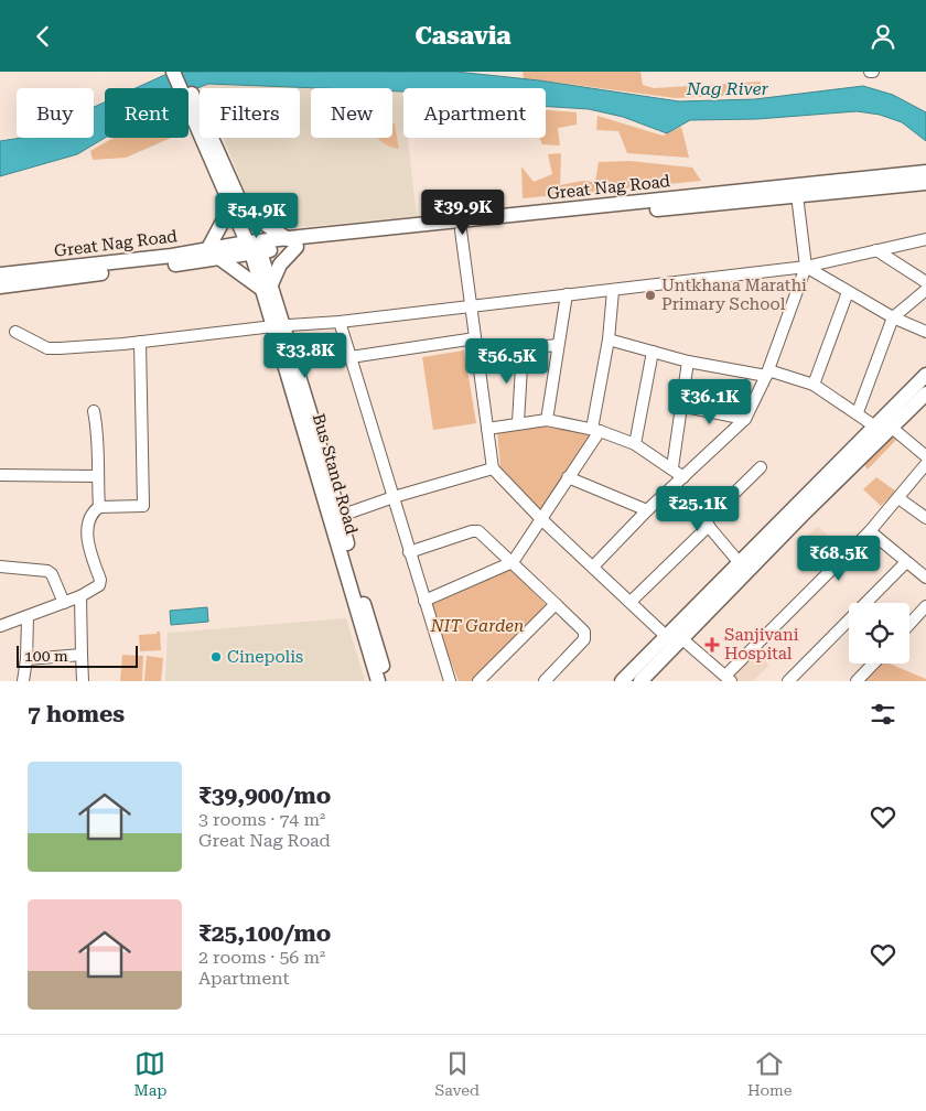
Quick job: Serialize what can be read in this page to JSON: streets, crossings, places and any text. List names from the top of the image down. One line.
{"streets":{"main road":["Great Nag Road","Bus Stand Road"]},"crossings":[["Great Nag Road","Bus Stand Road"]],"water":["Nag River"],"parks":["NIT Garden"],"places":{"other":["Untkhana Marathi Primary School","Cinepolis"],"health":["Sanjivani Hospital"]},"scale_bar":"100 m","page":{"header":"Casavia","chip":["Buy","Rent","Filters","New","Apartment"],"price":["₹39.9K","₹54.9K","₹33.8K","₹56.5K","₹36.1K","₹25.1K","₹68.5K"],"scale":"100 m","heading":"7 homes","list":[{"name":"₹39,900/mo","note":"3 rooms · 74 m² · Great Nag Road"},{"name":"₹25,100/mo","note":"2 rooms · 56 m² · Apartment"}],"tabs":["Map","Saved","Home"]}}
